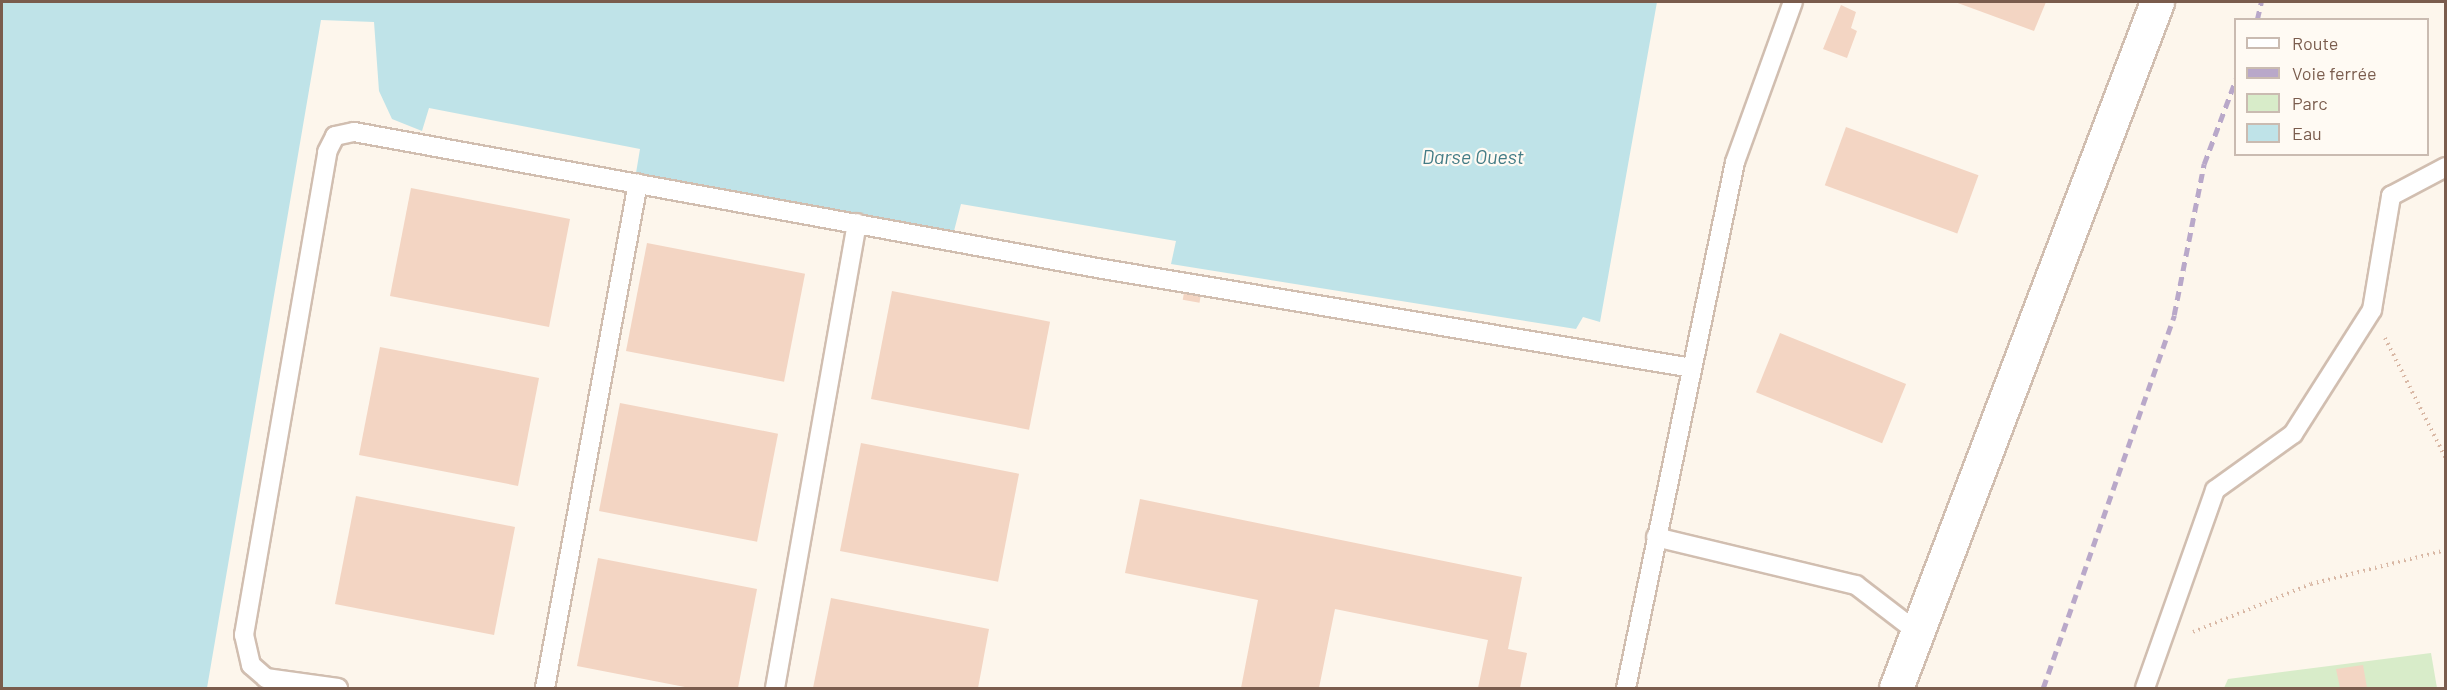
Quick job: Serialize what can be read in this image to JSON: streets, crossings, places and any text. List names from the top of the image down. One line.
{"water":["Darse Ouest"],"legend":["Route","Voie ferrée","Parc","Eau"]}
